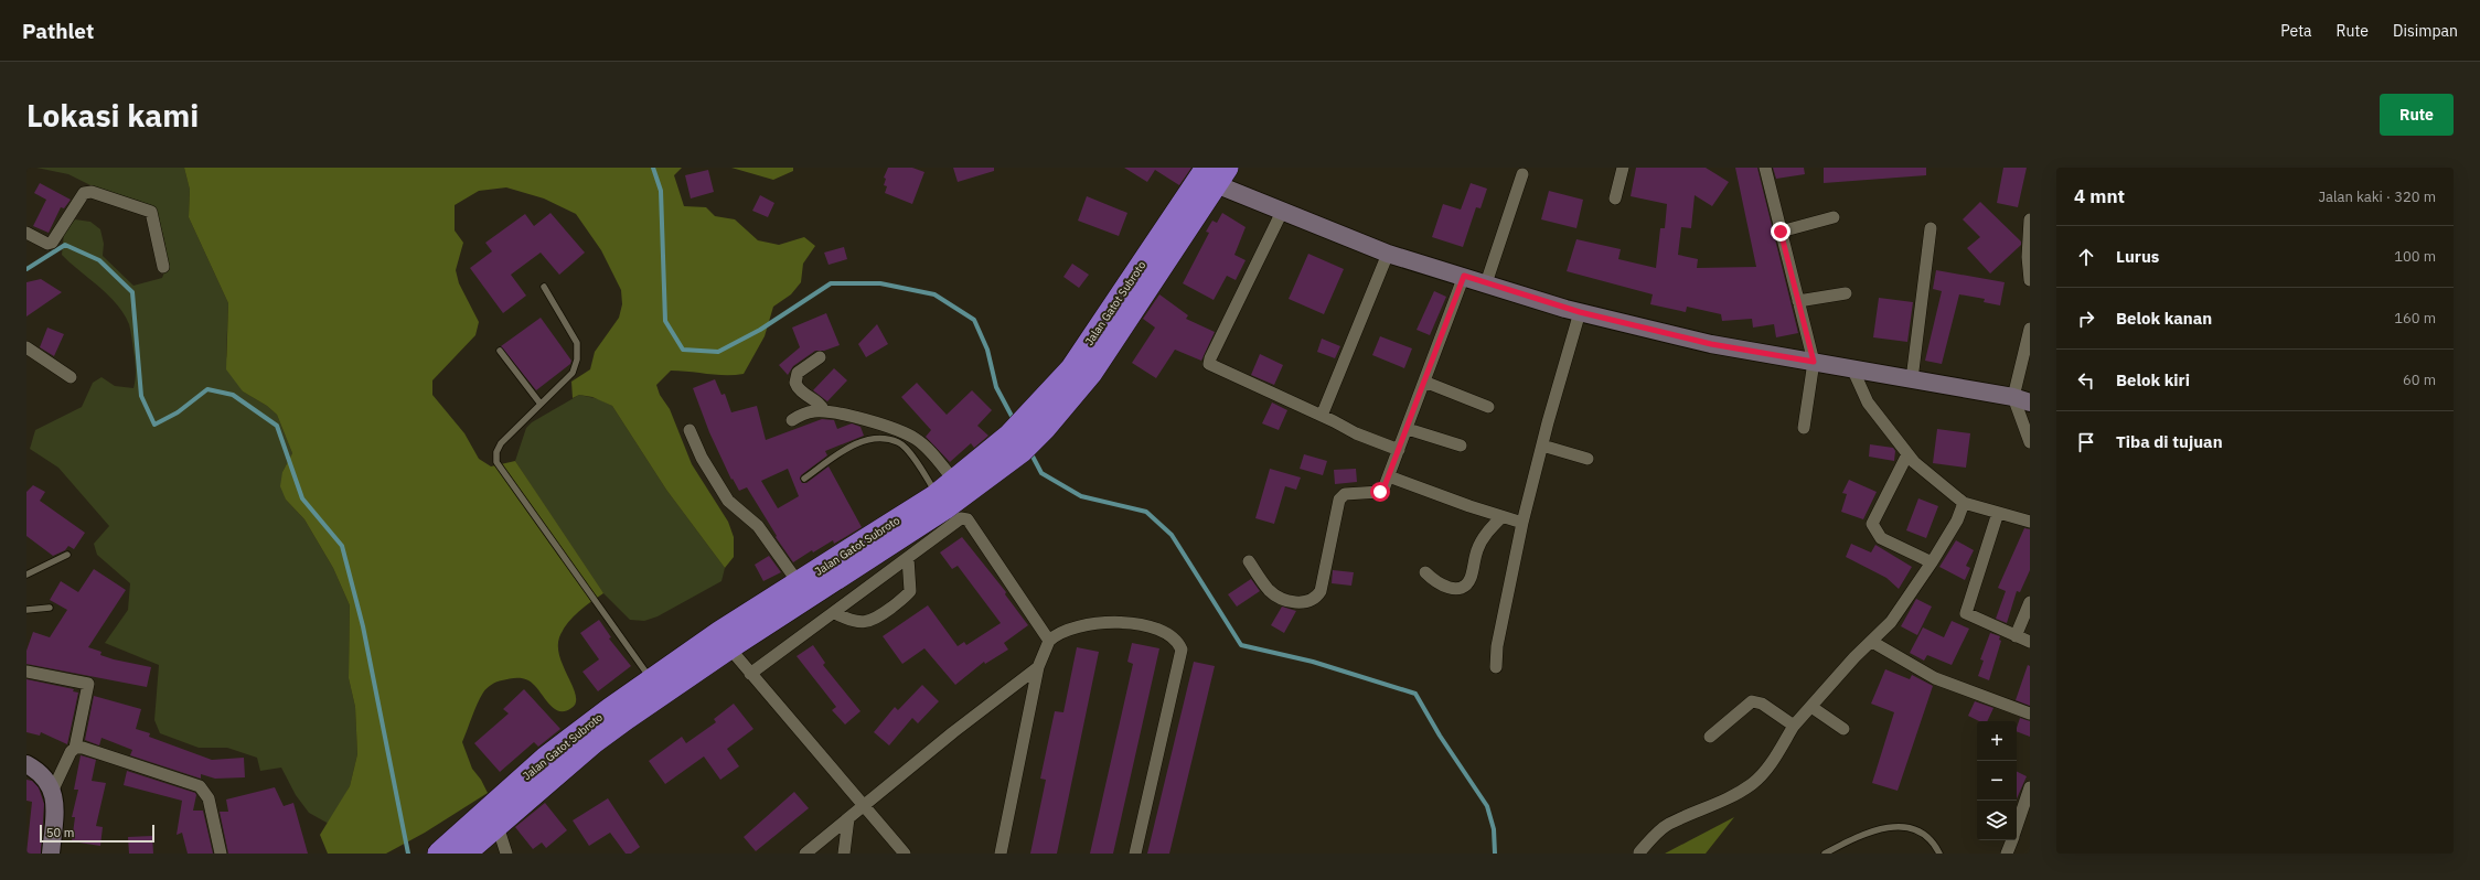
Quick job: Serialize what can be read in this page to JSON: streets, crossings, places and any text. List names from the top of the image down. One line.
{"streets":{"highway":["Jalan Gatot Subroto"]},"scale_bar":"50 m","page":{"header":"Pathlet","nav":["Peta","Rute","Disimpan"],"buttons":"Rute","title":"Lokasi kami","heading":["4 mnt","Jalan kaki · 320 m"],"list":[["Lurus","100 m"],["Belok kanan","160 m"],["Belok kiri","60 m"],"Tiba di tujuan"],"map_buttons":["+","−"],"scale":"50 m"}}
